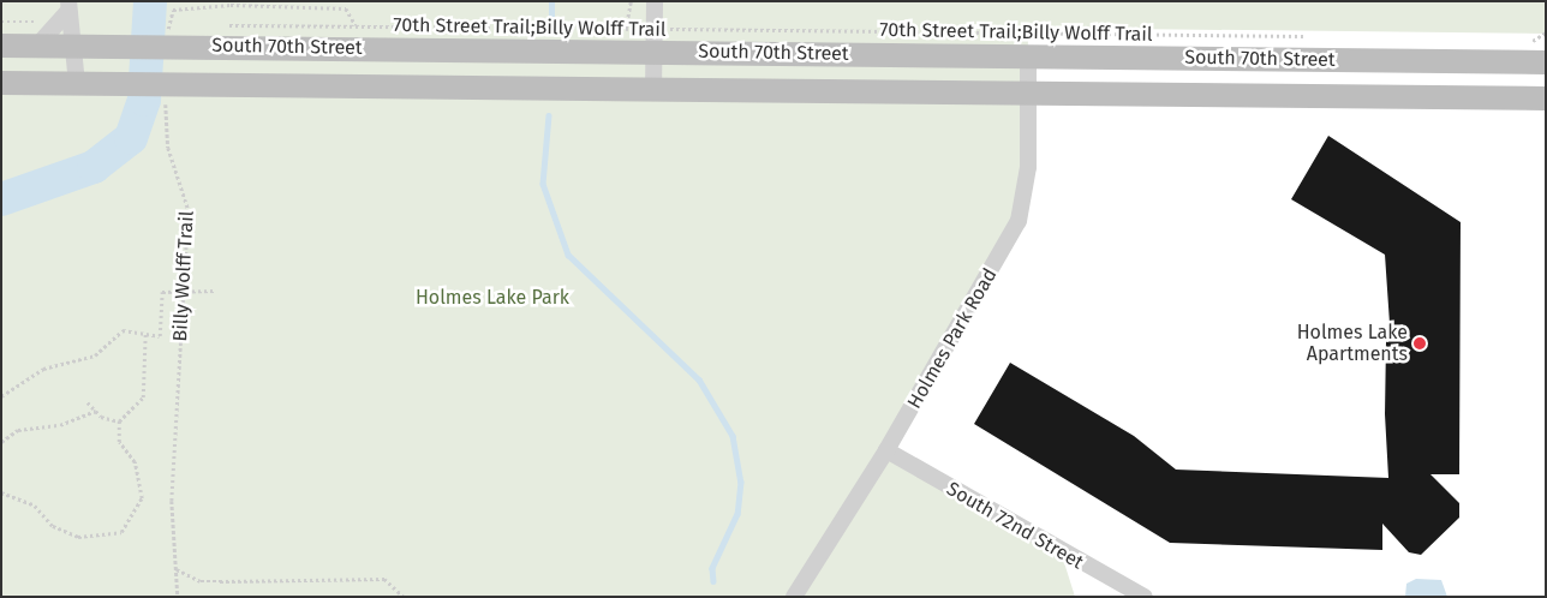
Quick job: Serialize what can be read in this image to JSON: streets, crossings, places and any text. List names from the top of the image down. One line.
{"streets":{"main road":["South 70th Street"],"street":["Holmes Park Road","South 72nd Street"],"path":["70th Street Trail;Billy Wolff Trail","Billy Wolff Trail"]},"crossings":[["70th Street Trail;Billy Wolff Trail","South 70th Street"],["South 70th Street","Billy Wolff Trail"],["South 70th Street","Holmes Park Road"],["Holmes Park Road","South 72nd Street"]],"parks":["Holmes Lake Park"],"places":["Holmes Lake Apartments"]}
